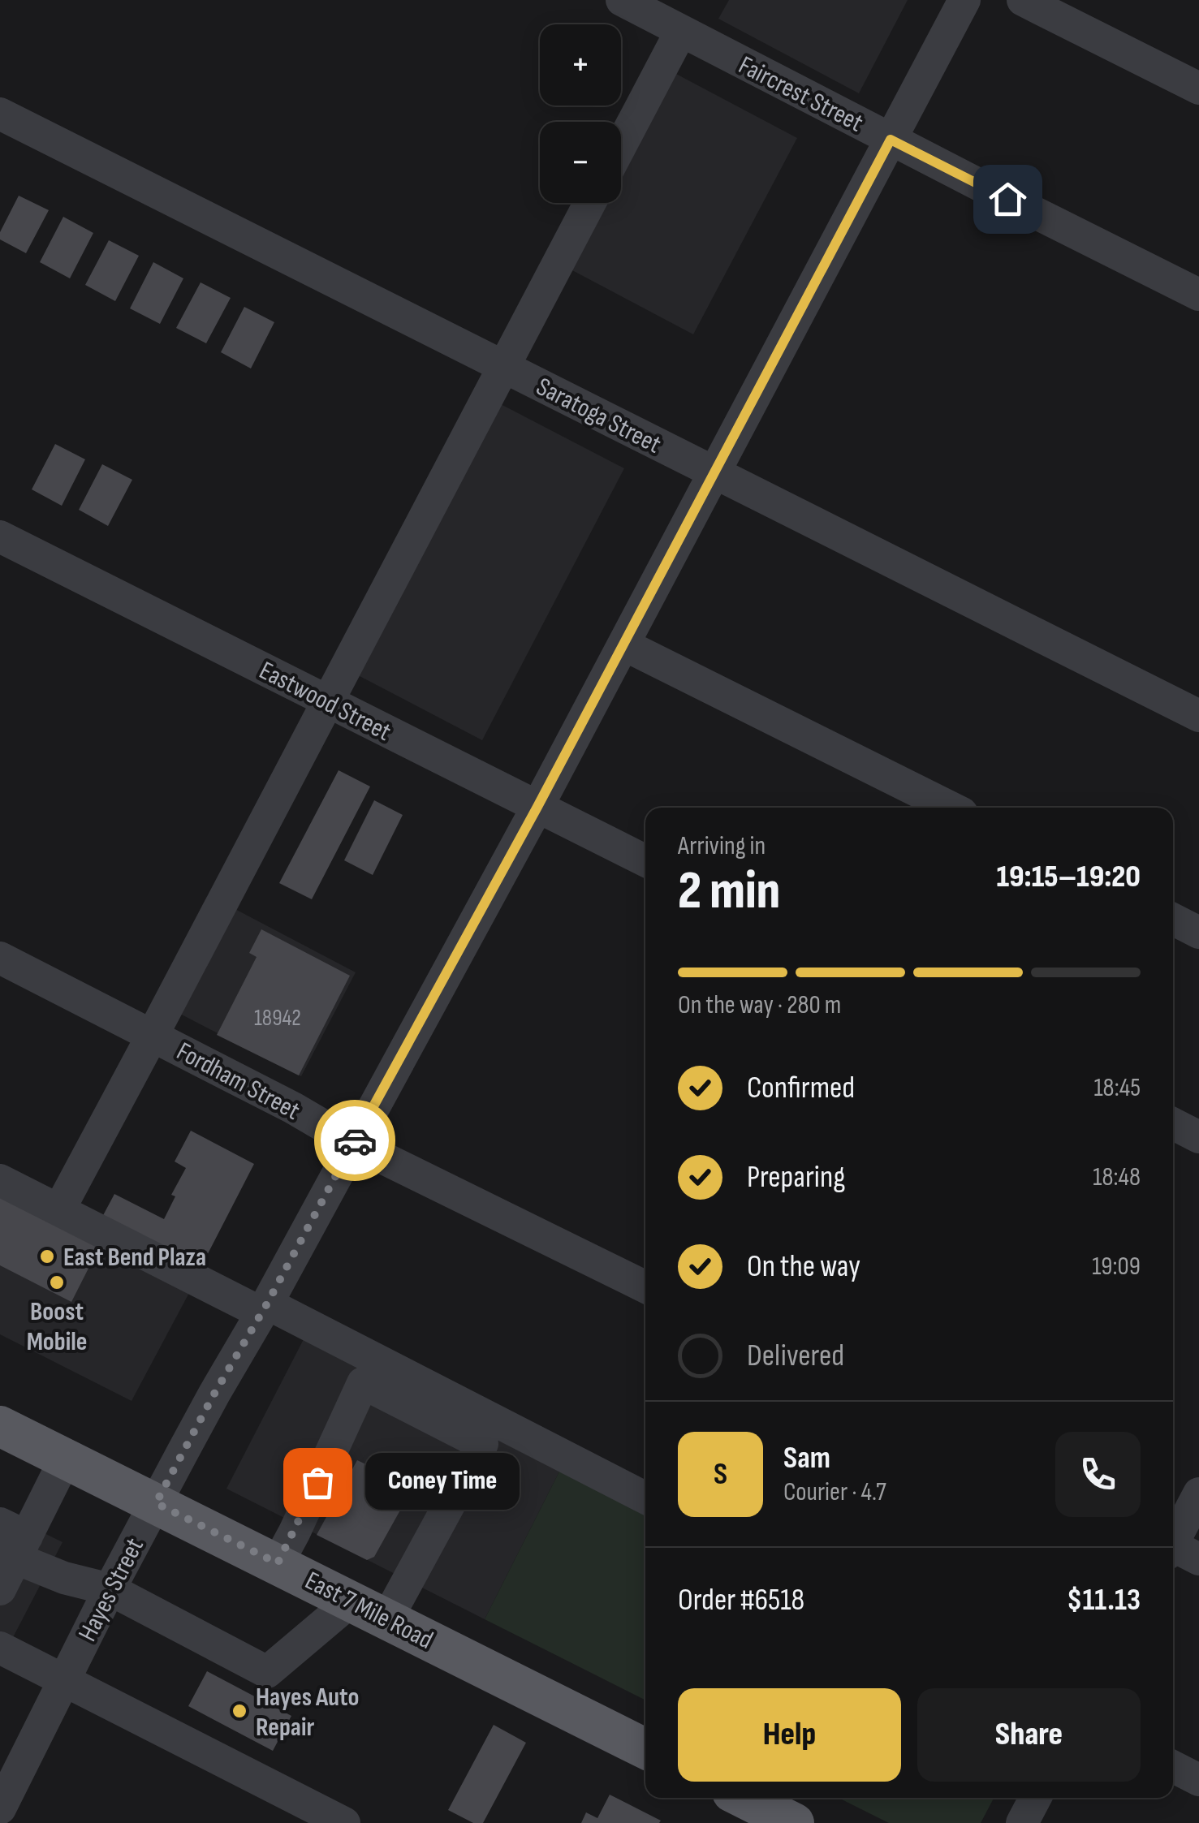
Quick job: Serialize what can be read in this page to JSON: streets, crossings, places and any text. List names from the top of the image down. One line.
{"streets":{"main road":["East 7 Mile Road"],"street":["Faircrest Street","Saratoga Street","Eastwood Street","Fordham Street","Hayes Street"]},"crossings":[["Faircrest Street","Hayes Street"],["Saratoga Street","Hayes Street"],["Eastwood Street","Hayes Street"],["Fordham Street","Hayes Street"],["Hayes Street","East 7 Mile Road"]],"places":["East Bend Plaza","Boost Mobile","Coney Time","Hayes Auto Repair"],"house_numbers":["18942"],"page":{"map_buttons":["+","−"],"heading":["2 min","Arriving in","19:15–19:20"],"panel":["Sam","Courier · 4.7","Order #6518","$11.13"],"bar":"On the way · 280 m","list":[["Confirmed","18:45"],["Preparing","18:48"],["On the way","19:09"],"Delivered"],"round":"S","bubble":"Coney Time","buttons":["Help","Share"]}}
